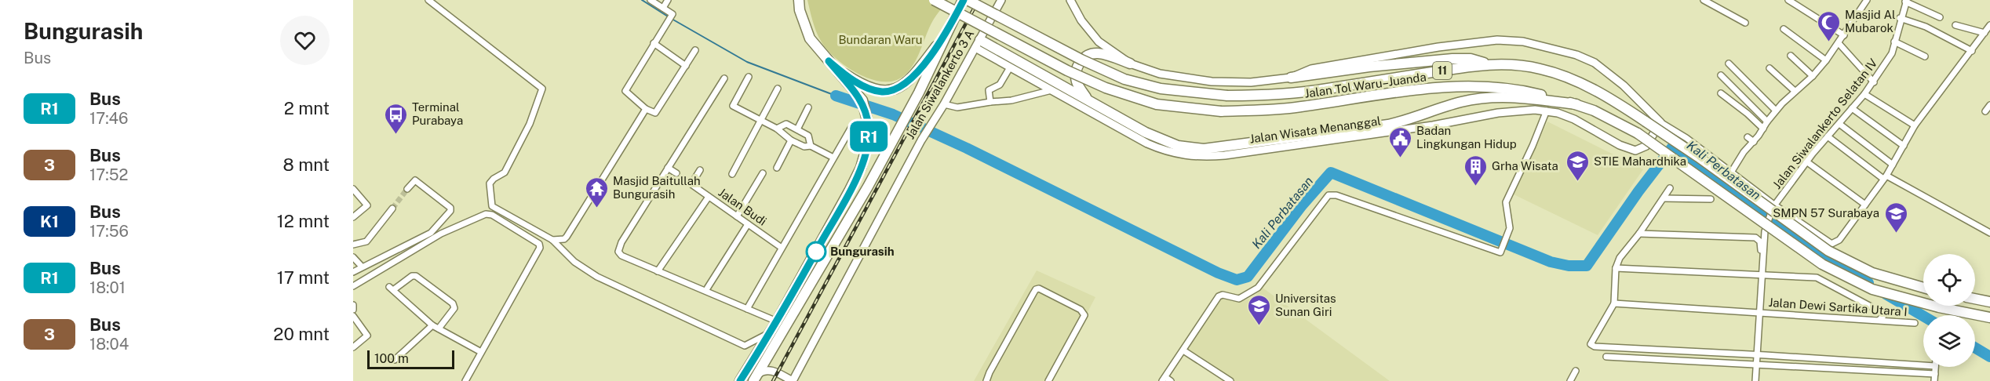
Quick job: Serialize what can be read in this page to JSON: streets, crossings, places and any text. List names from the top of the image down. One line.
{"streets":{"highway":["11","Jalan Tol Waru–Juanda"],"street":["Jalan Siwalankerto 3 A","Jalan Siwalankerto Selatan IV","Jalan Wisata Menanggal","Jalan Budi","Jalan Dewi Sartika Utara I"]},"crossings":[["Jalan Siwalankerto 3 A","Jalan Wisata Menanggal"],["Jalan Siwalankerto Selatan IV","Jalan Dewi Sartika Utara I"]],"water":["Kali Perbatasan"],"parks":["Bundaran Waru"],"places":{"mosque":["Masjid Al Mubarok"],"bus stop":["Terminal Purabaya"],"public building":["Badan Lingkungan Hidup"],"school or university":["STIE Mahardhika","SMPN 57 Surabaya","Universitas Sunan Giri"],"building":["Grha Wisata"],"temple":["Masjid Baitullah Bungurasih"],"other":["Bungurasih"]},"lines":["bus line R1"],"scale_bar":"100 m","page":{"heading":["Bungurasih","Bus"],"on_map":"R1","list":[{"mark":"R1","name":"Bus","note":"17:46","value":"2 mnt"},{"mark":"3","name":"Bus","note":"17:52","value":"8 mnt"},{"mark":"K1","name":"Bus","note":"17:56","value":"12 mnt"},{"mark":"R1","name":"Bus","note":"18:01","value":"17 mnt"},{"mark":"3","name":"Bus","note":"18:04","value":"20 mnt"}],"scale":"100 m"}}
